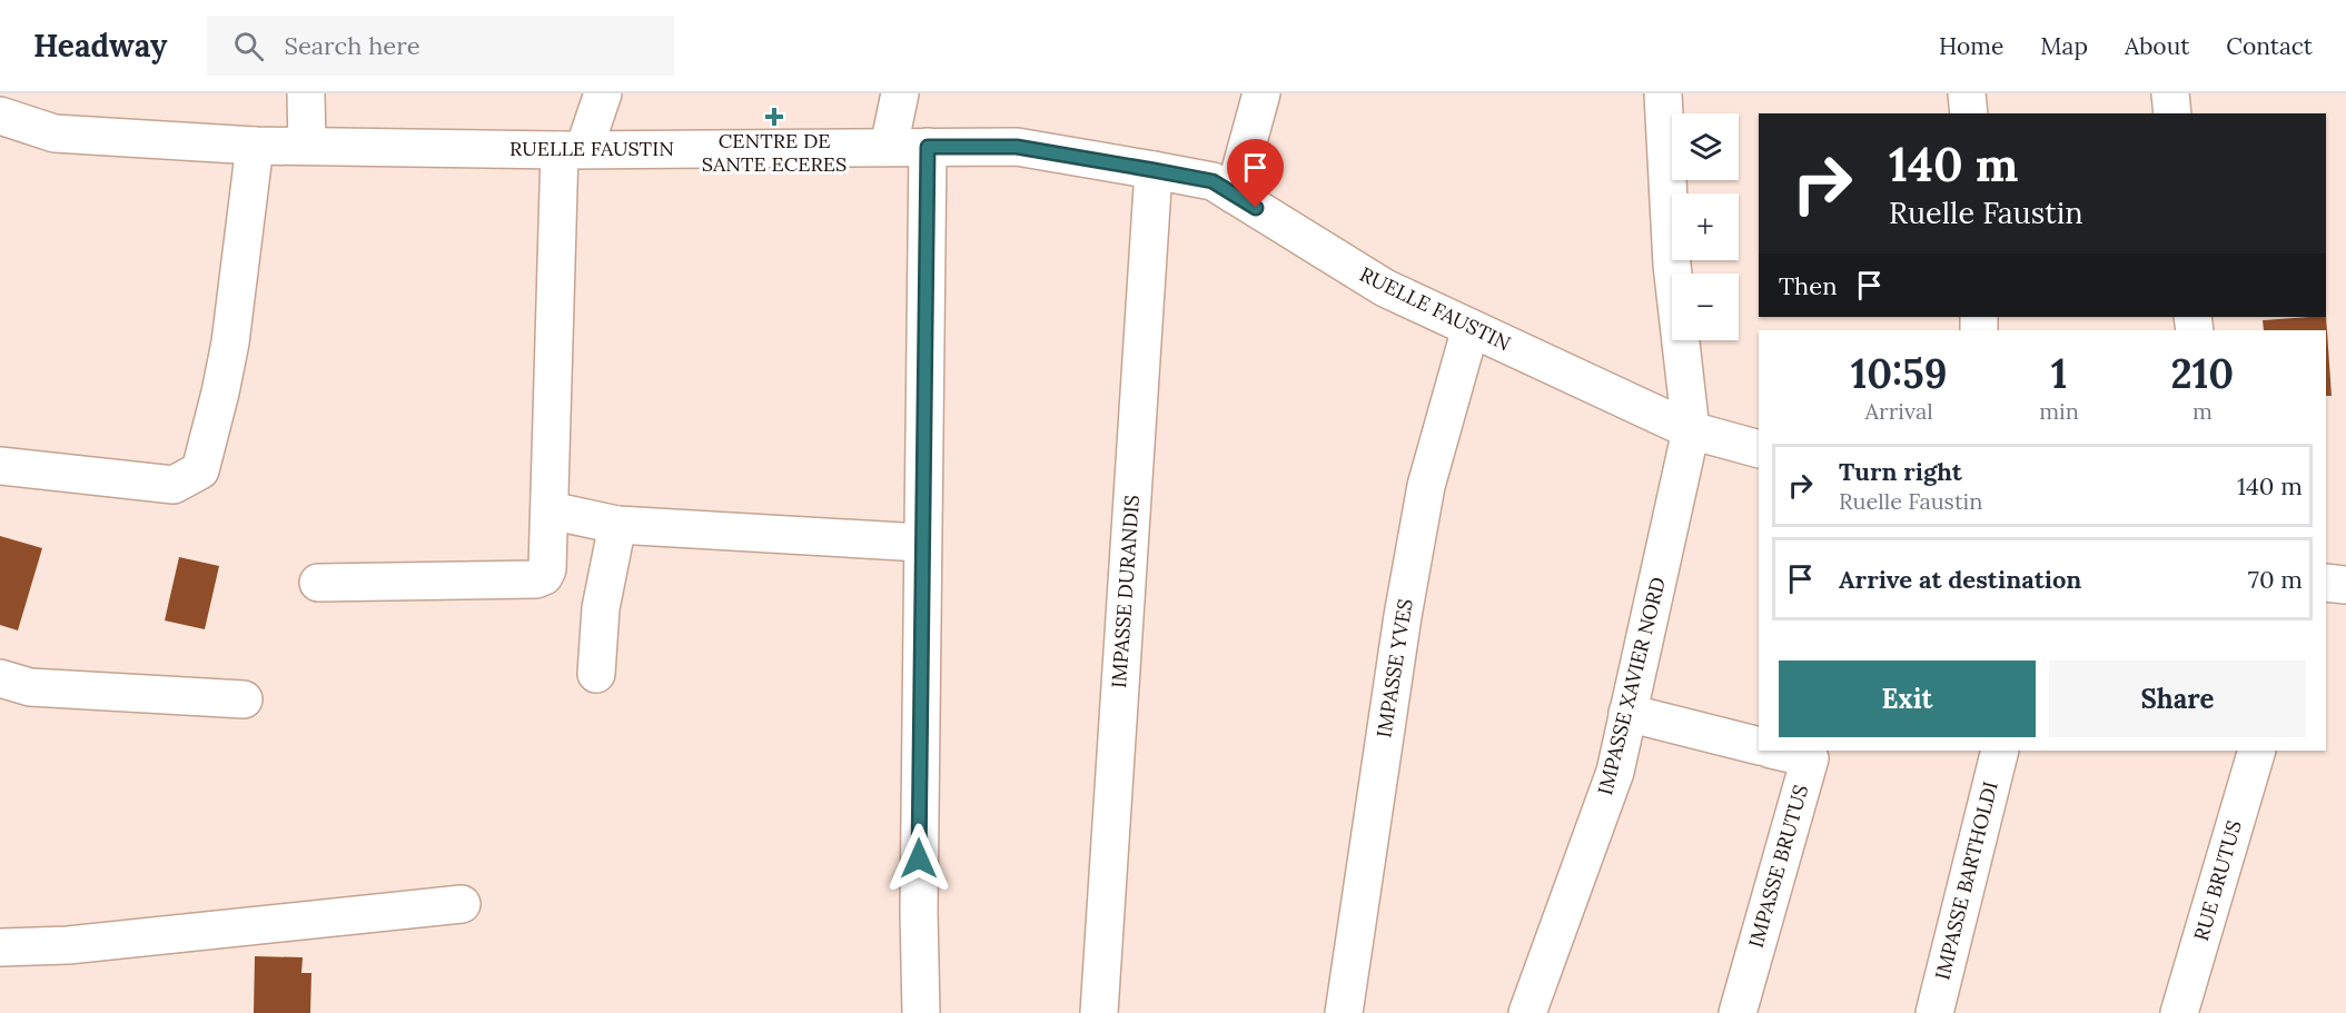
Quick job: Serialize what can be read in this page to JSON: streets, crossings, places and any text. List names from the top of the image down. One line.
{"streets":{"street":["RUELLE FAUSTIN","IMPASSE DURANDIS","IMPASSE YVES","IMPASSE XAVIER NORD","IMPASSE BRUTUS","IMPASSE BARTHOLDI","RUE BRUTUS"]},"crossings":[["RUELLE FAUSTIN","IMPASSE DURANDIS"],["RUELLE FAUSTIN","IMPASSE YVES"],["RUELLE FAUSTIN","IMPASSE XAVIER NORD"]],"places":{"health":["CENTRE DE SANTE ECERES"]},"page":{"header":"Headway","search":"Search here","nav":["Home","Map","About","Contact"],"map_buttons":["+","−"],"turn":["140 m","Ruelle Faustin"],"then":"Then","eta":["10:59","Arrival","1","min","210","m"],"list":[{"name":"Turn right","note":"Ruelle Faustin","value":"140 m"},{"name":"Arrive at destination","value":"70 m"}],"buttons":["Exit","Share"]}}
